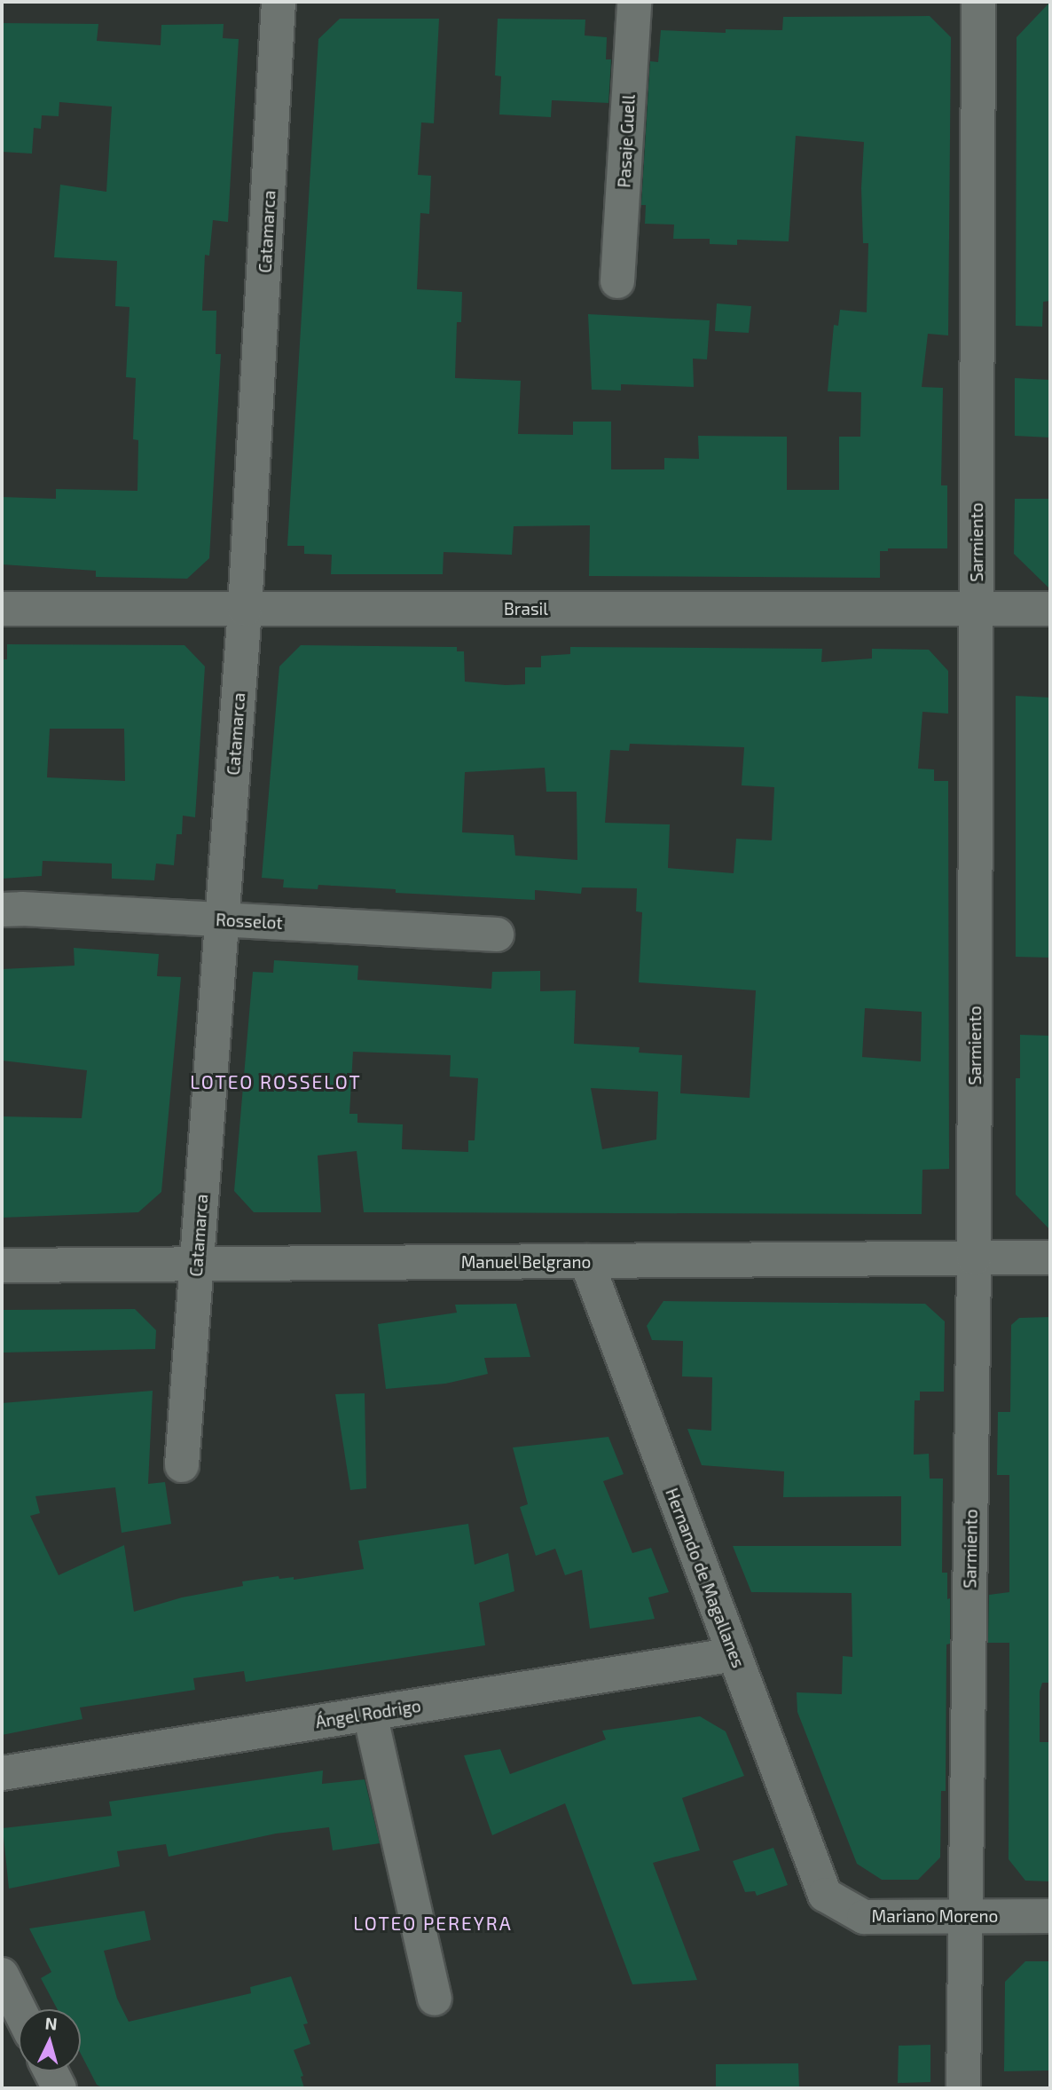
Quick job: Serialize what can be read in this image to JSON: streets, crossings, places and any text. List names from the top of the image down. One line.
{"streets":{"street":["Pasaje Guell","Catamarca","Sarmiento","Brasil","Rosselot","Manuel Belgrano","Hernando de Magallanes","Ángel Rodrigo","Mariano Moreno"]},"crossings":[["Catamarca","Brasil"],["Catamarca","Rosselot"],["Catamarca","Manuel Belgrano"],["Sarmiento","Brasil"],["Sarmiento","Manuel Belgrano"],["Sarmiento","Mariano Moreno"],["Manuel Belgrano","Hernando de Magallanes"],["Hernando de Magallanes","Ángel Rodrigo"],["Hernando de Magallanes","Mariano Moreno"]],"districts":["LOTEO ROSSELOT","LOTEO PEREYRA"],"north":"top"}
